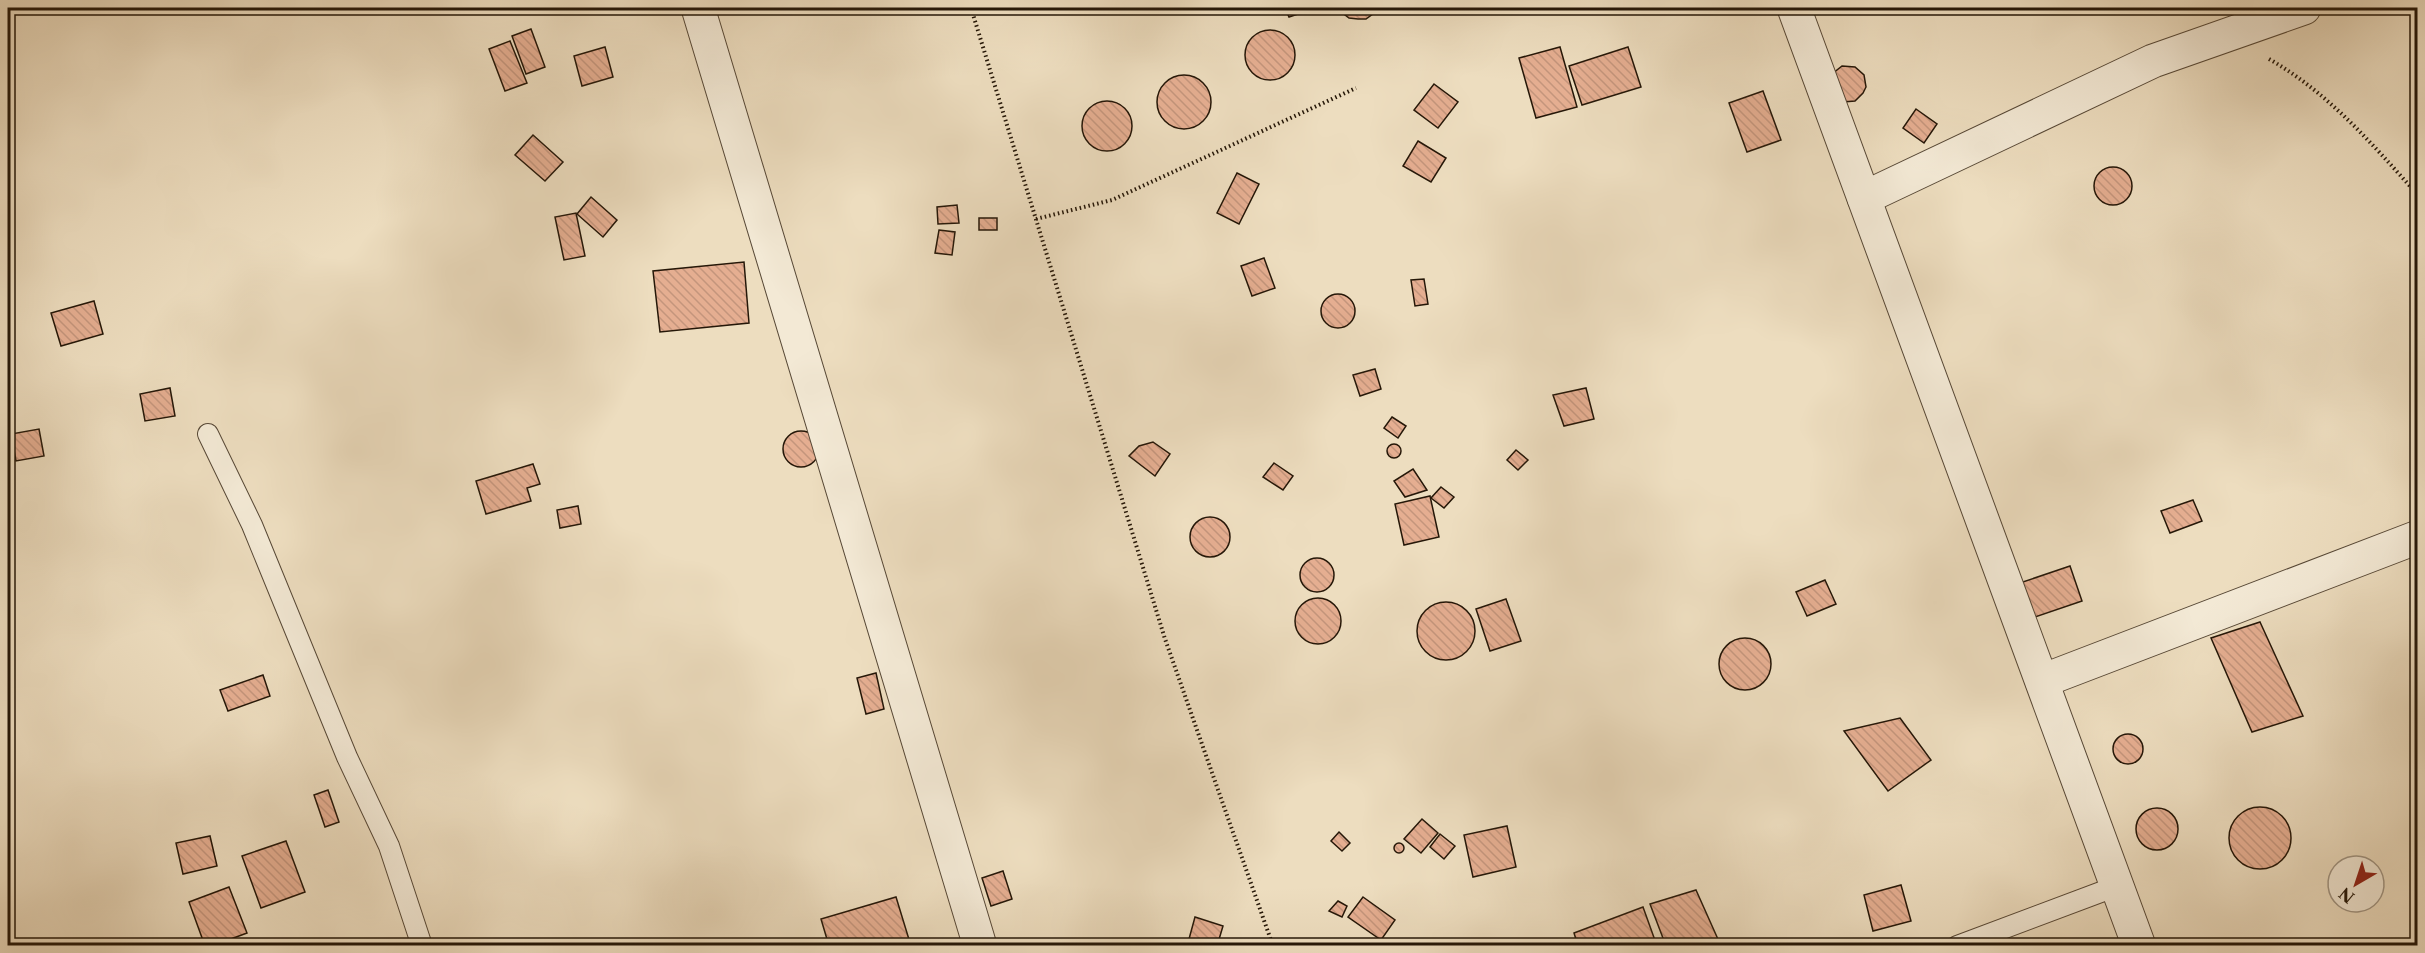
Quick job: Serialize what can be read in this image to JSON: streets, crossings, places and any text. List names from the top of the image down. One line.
{"north":"bottom left"}
